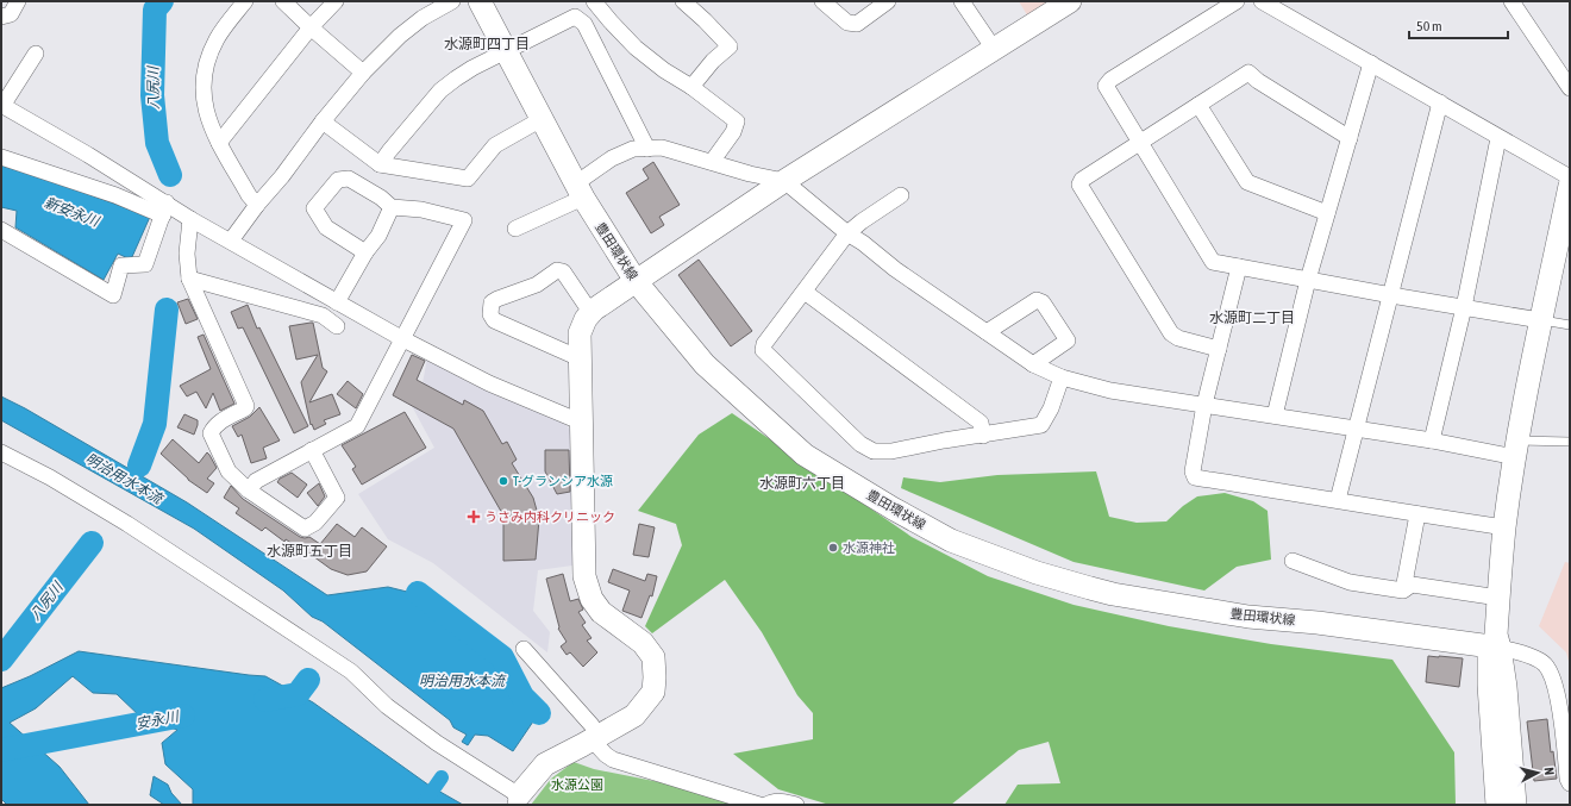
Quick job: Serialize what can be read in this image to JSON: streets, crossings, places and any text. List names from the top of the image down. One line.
{"streets":{"street":["豊田環状線"]},"districts":["水源町四丁目","水源町二丁目","水源町六丁目","水源町五丁目"],"water":["八尻川","新安永川","明治用水本流","安永川"],"parks":["水源公園"],"places":{"other":["T-グランシア水源","水源神社"],"health":["うさみ内科クリニック"]},"scale_bar":"50 m","north":"right"}
